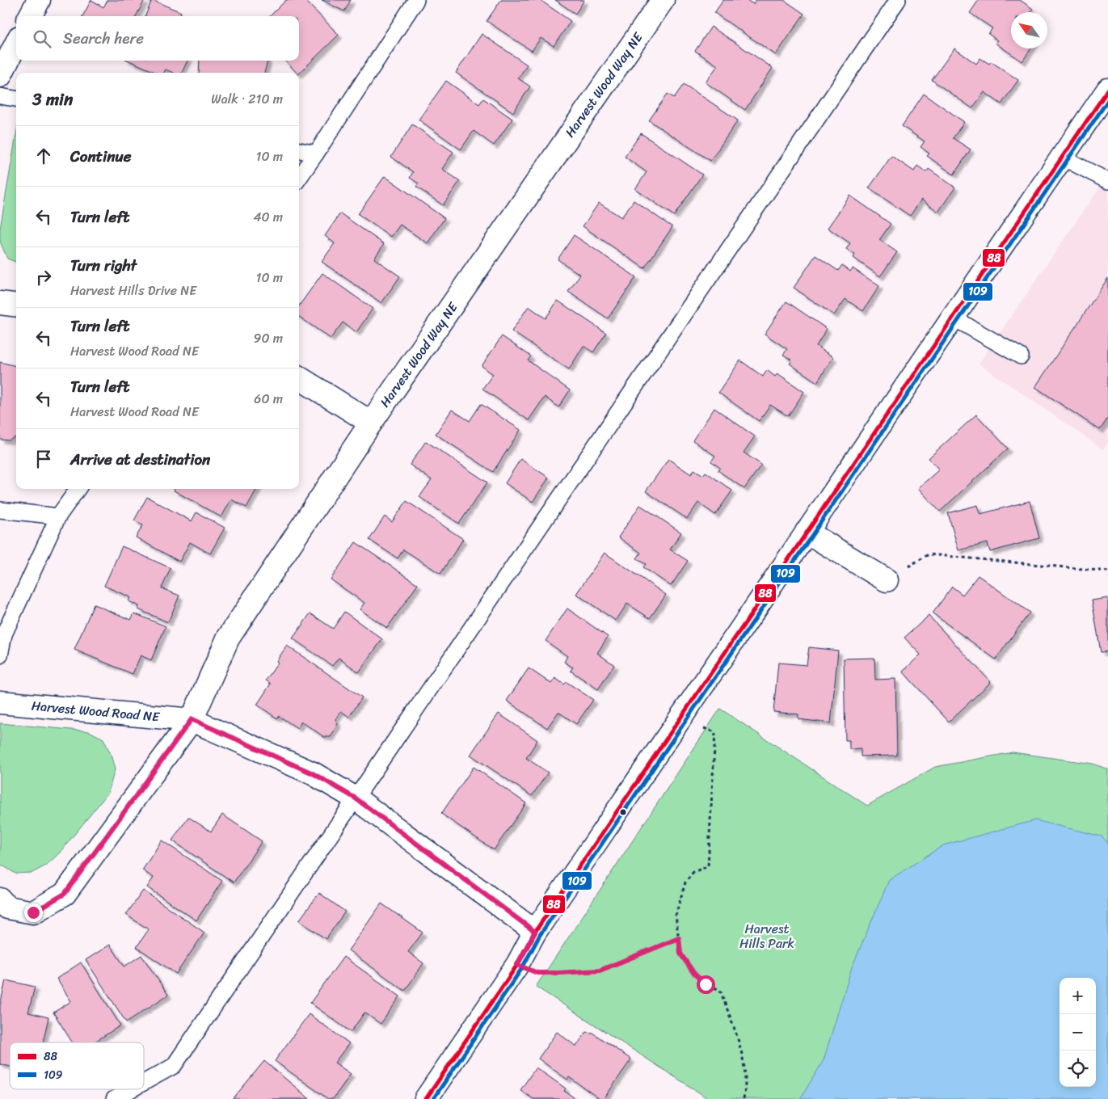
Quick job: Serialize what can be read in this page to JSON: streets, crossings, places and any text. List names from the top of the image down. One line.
{"streets":{"street":["Harvest Wood Way NE","Harvest Wood Road NE"]},"crossings":[["Harvest Wood Way NE","Harvest Wood Road NE"]],"parks":["Harvest Hills Park"],"lines":["transit line 88","transit line 109"],"legend":["88","109"],"north":"top left","page":{"search":"Search here","heading":["3 min","Walk · 210 m"],"list":[["Continue","10 m"],["Turn left","40 m"],["Turn right","Harvest Hills Drive NE","10 m"],["Turn left","Harvest Wood Road NE","90 m"],["Turn left","Harvest Wood Road NE","60 m"],"Arrive at destination"],"map_buttons":["+","−"]}}
